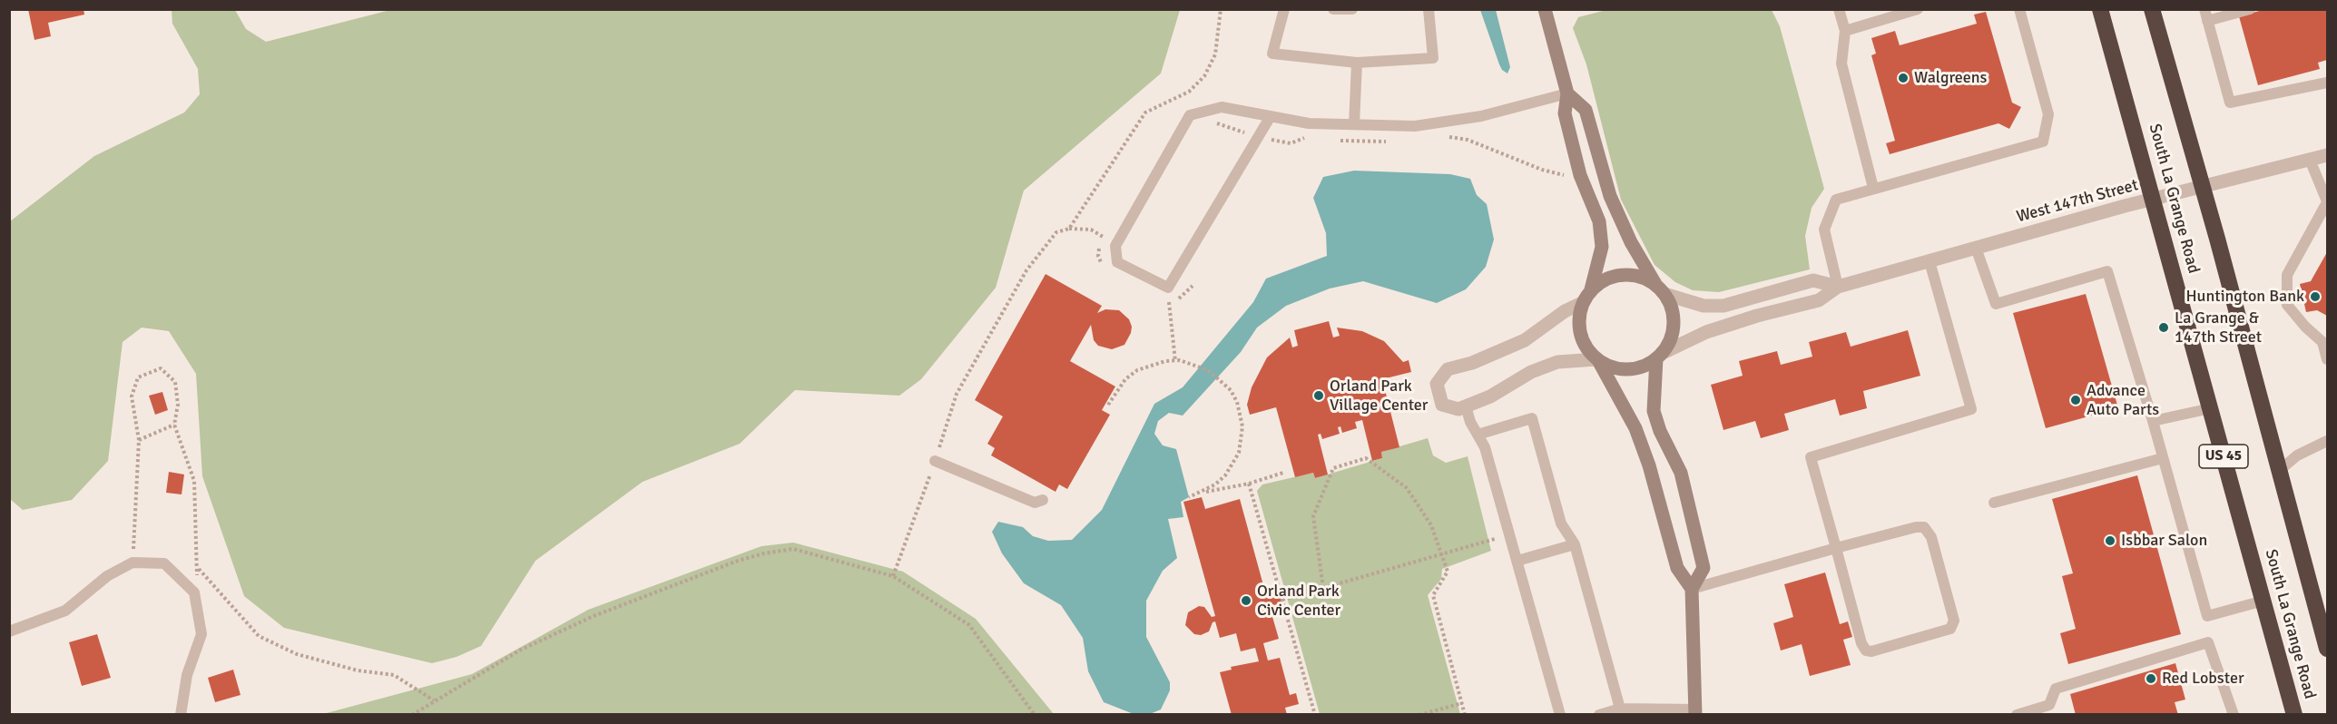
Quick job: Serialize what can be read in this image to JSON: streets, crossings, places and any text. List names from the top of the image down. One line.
{"streets":{"highway":["South La Grange Road","US 45"],"street":["West 147th Street"]},"crossings":[["South La Grange Road","West 147th Street"]],"places":["Walgreens","Huntington Bank","La Grange & 147th Street","Orland Park Village Center","Advance Auto Parts","Isbbar Salon","Orland Park Civic Center","Red Lobster"]}
